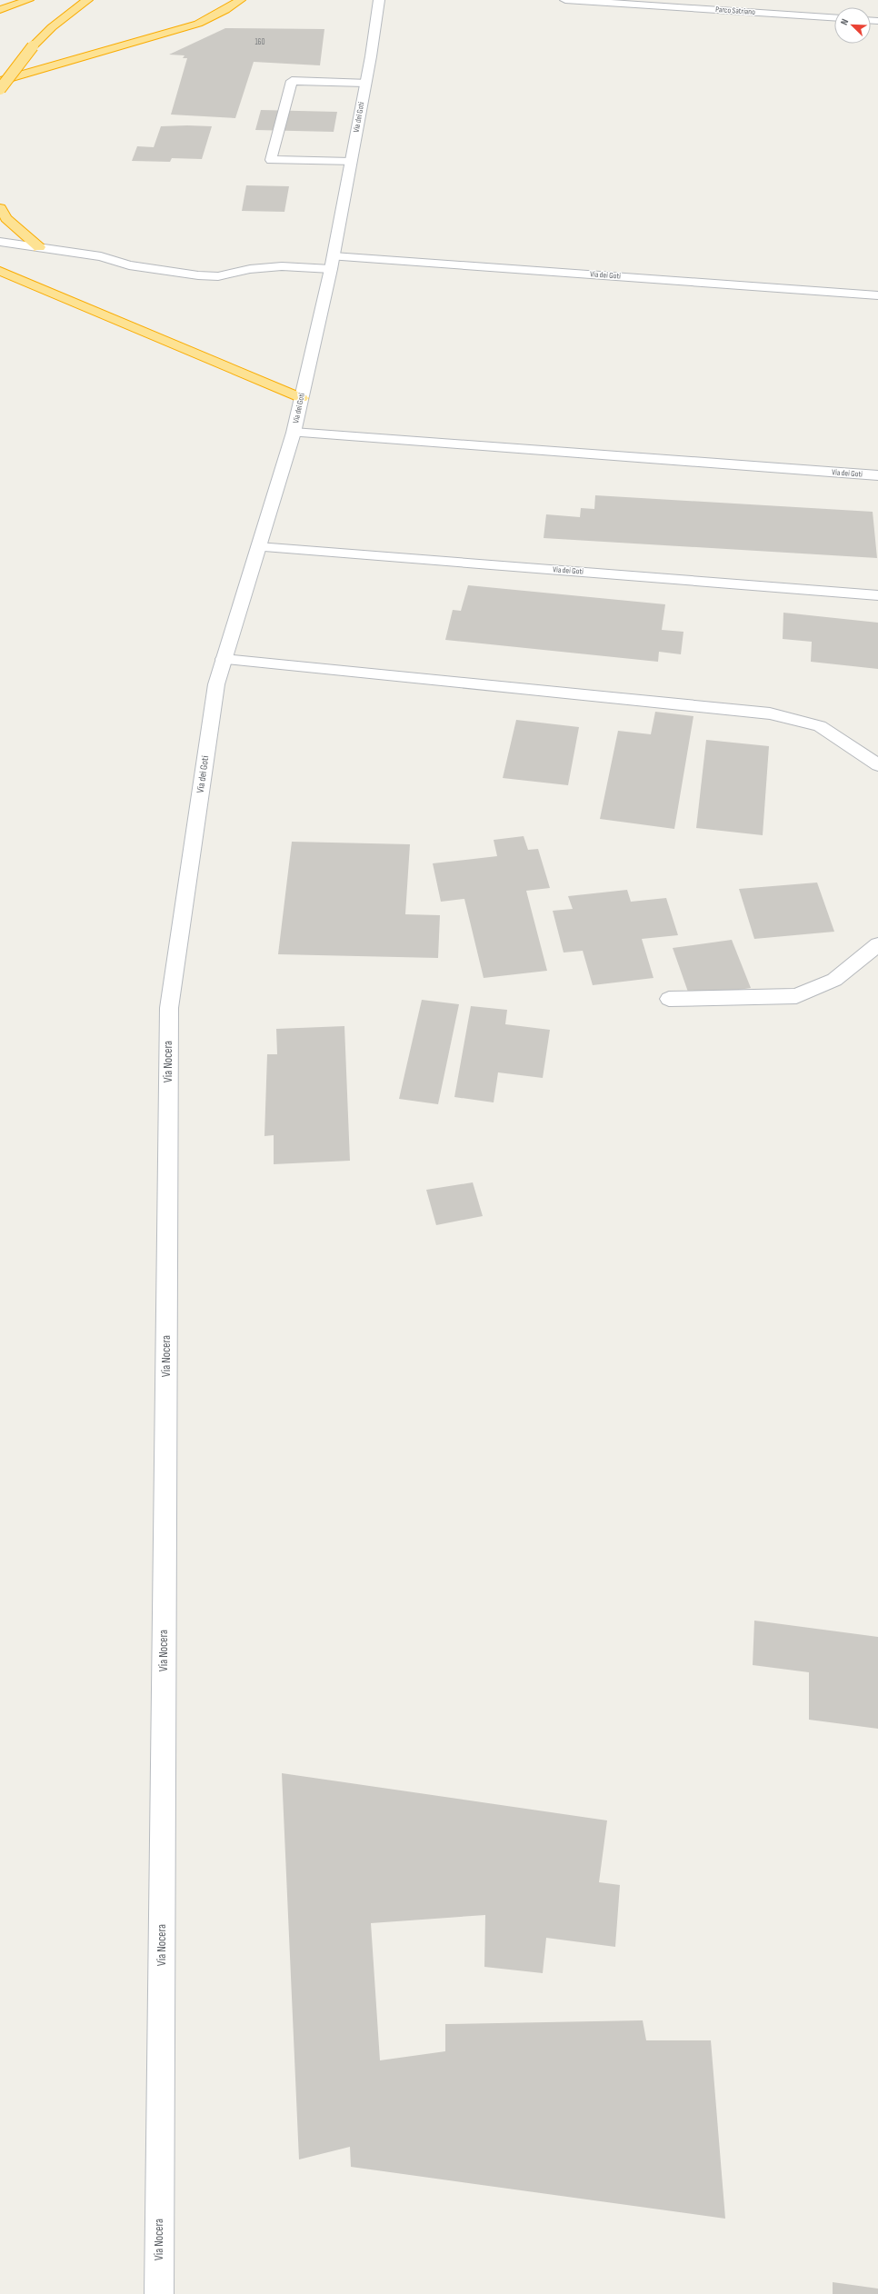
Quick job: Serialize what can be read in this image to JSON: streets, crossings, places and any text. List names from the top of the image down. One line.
{"streets":{"main road":["Parco Satriano","Via dei Goti","Via Nocera"]},"crossings":[["Via dei Goti","Via Nocera"]],"house_numbers":["160"],"north":"top left"}
